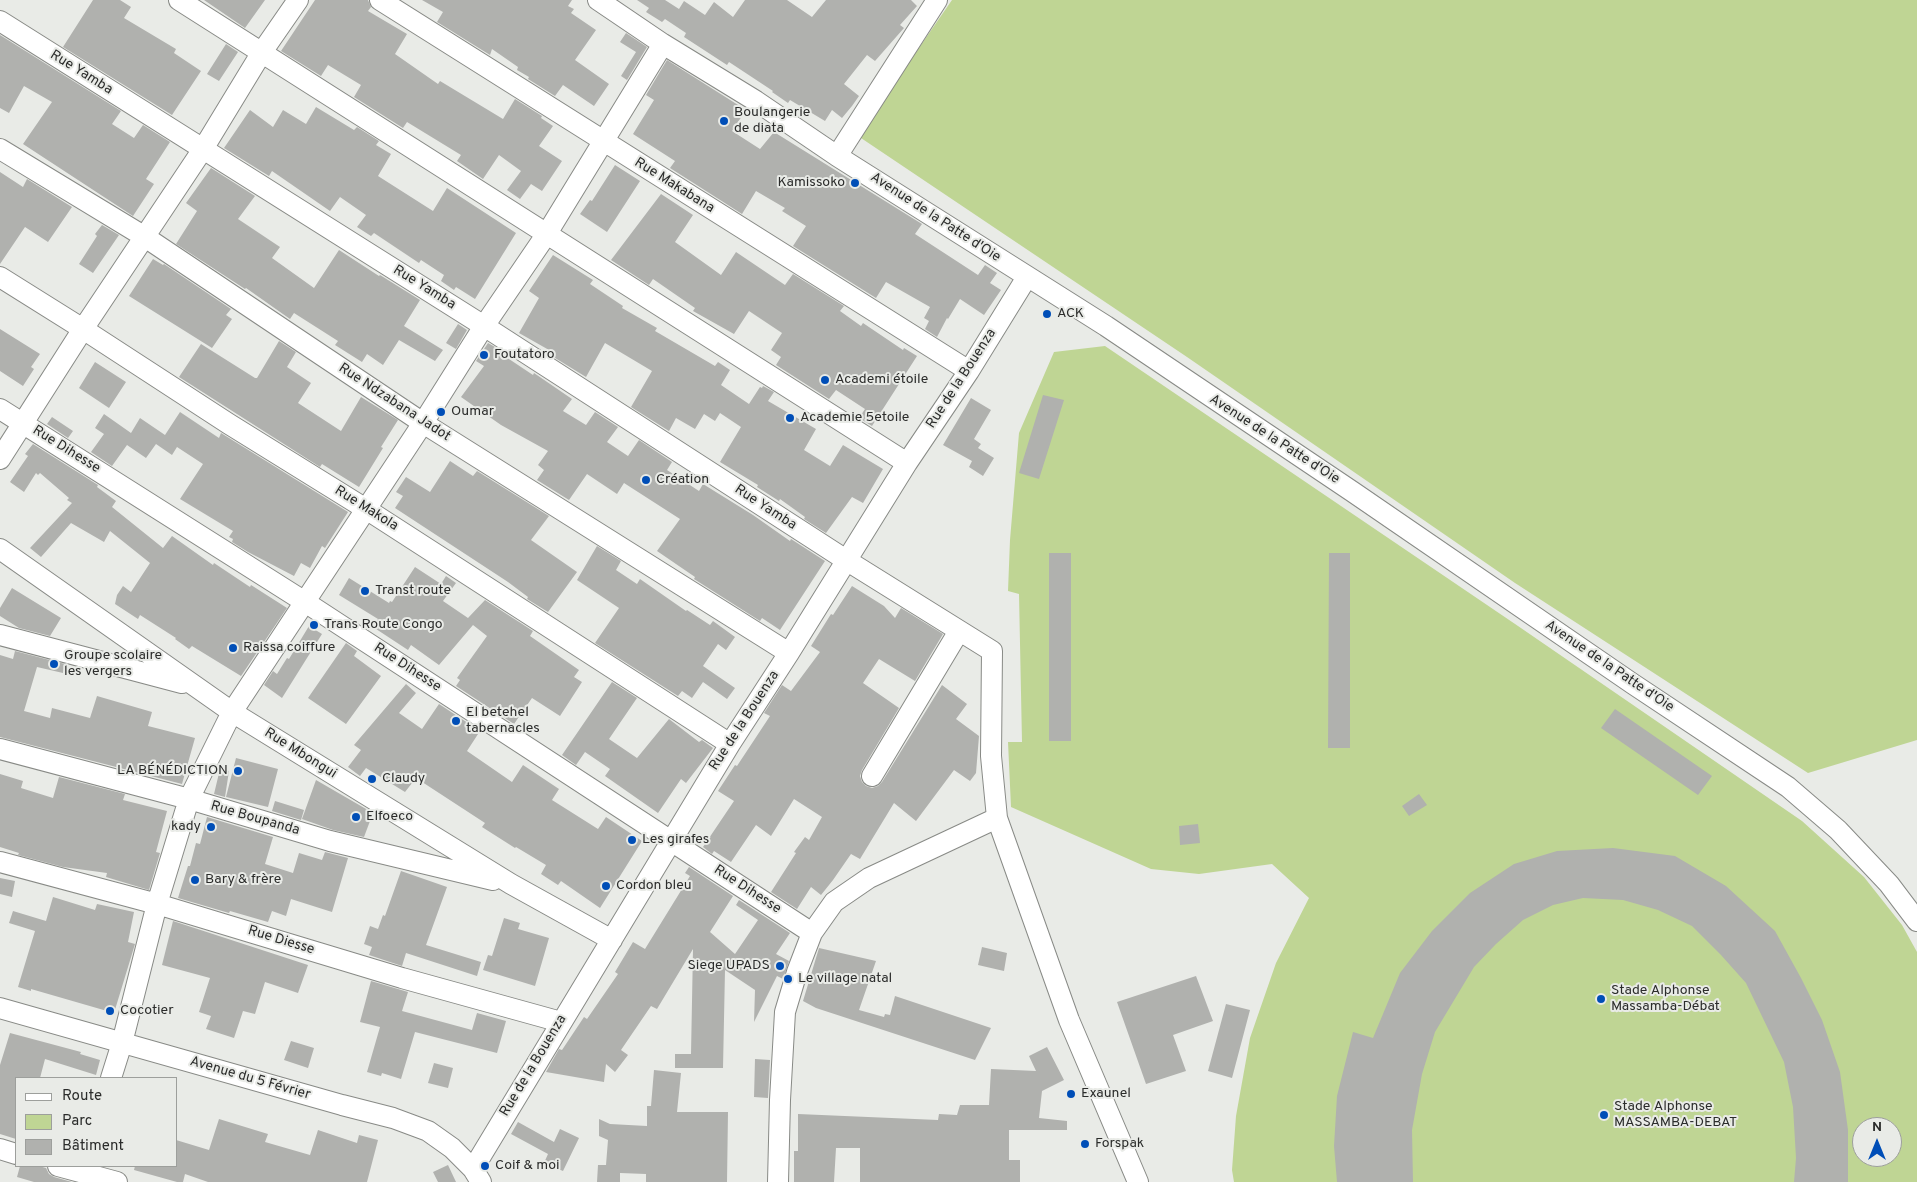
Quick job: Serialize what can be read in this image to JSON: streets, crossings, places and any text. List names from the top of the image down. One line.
{"streets":{"street":["Rue Yamba","Rue Makabana","Avenue de la Patte d'Oie","Rue de la Bouenza","Rue Ndzabana Jadot","Rue Dihesse","Rue Makola","Rue Mbongui","Rue Boupanda","Rue Diesse","Avenue du 5 Février"]},"crossings":[["Rue Yamba","Rue de la Bouenza"],["Rue Makabana","Rue de la Bouenza"],["Avenue de la Patte d'Oie","Rue de la Bouenza"],["Rue de la Bouenza","Rue Ndzabana Jadot"],["Rue de la Bouenza","Rue Dihesse"],["Rue de la Bouenza","Rue Makola"],["Rue de la Bouenza","Rue Mbongui"],["Rue de la Bouenza","Rue Diesse"],["Rue de la Bouenza","Avenue du 5 Février"],["Rue Mbongui","Rue Boupanda"]],"places":["Boulangerie de diata","Kamissoko","ACK","Foutatoro","Academi étoile","Oumar","Academie 5etoile","Création","Transt route","Trans Route Congo","Raissa coiffure","Groupe scolaire les vergers","El betehel tabernacles","LA BÉNÉDICTION","Claudy","Elfoeco","kady","Les girafes","Bary & frère","Cordon bleu","Siege UPADS","Le village natal","Stade Alphonse Massamba-Débat","Cocotier","Exaunel","Stade Alphonse MASSAMBA-DEBAT","Forspak","Coif & moi"],"legend":["Route","Parc","Bâtiment"],"north":"top"}
